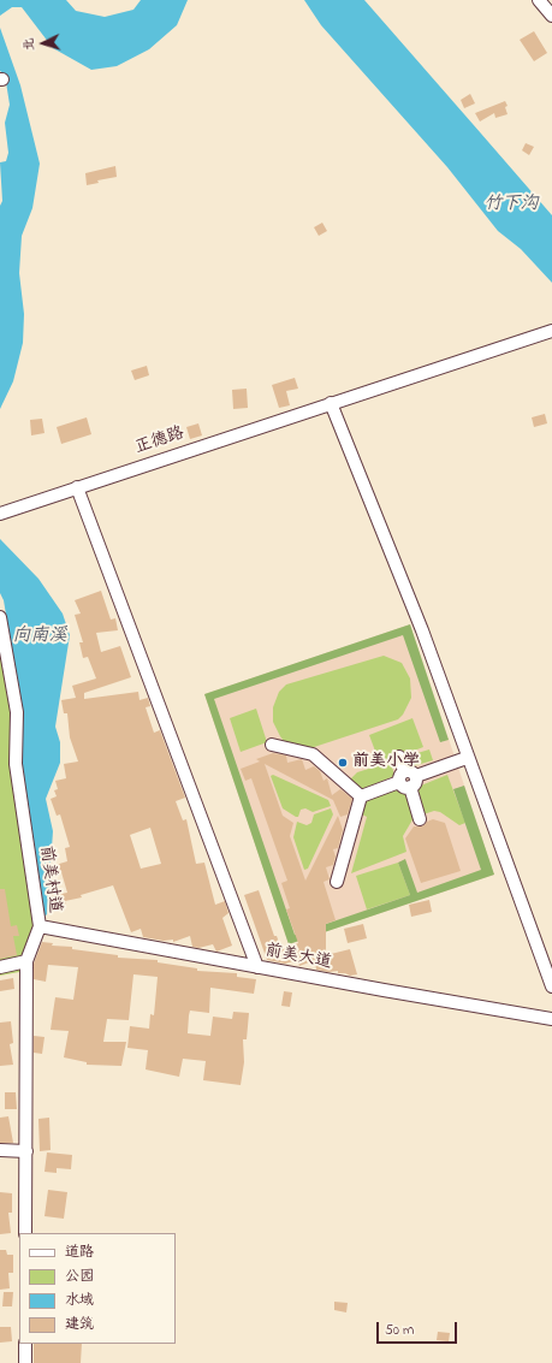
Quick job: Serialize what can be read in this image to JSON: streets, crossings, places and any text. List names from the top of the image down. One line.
{"streets":{"street":["正德路","前美村道","前美大道"]},"crossings":[["前美村道","前美大道"]],"water":["竹下沟","向南溪"],"places":["前美小学"],"legend":["道路","公园","水域","建筑"],"scale_bar":"50 m","north":"left"}
